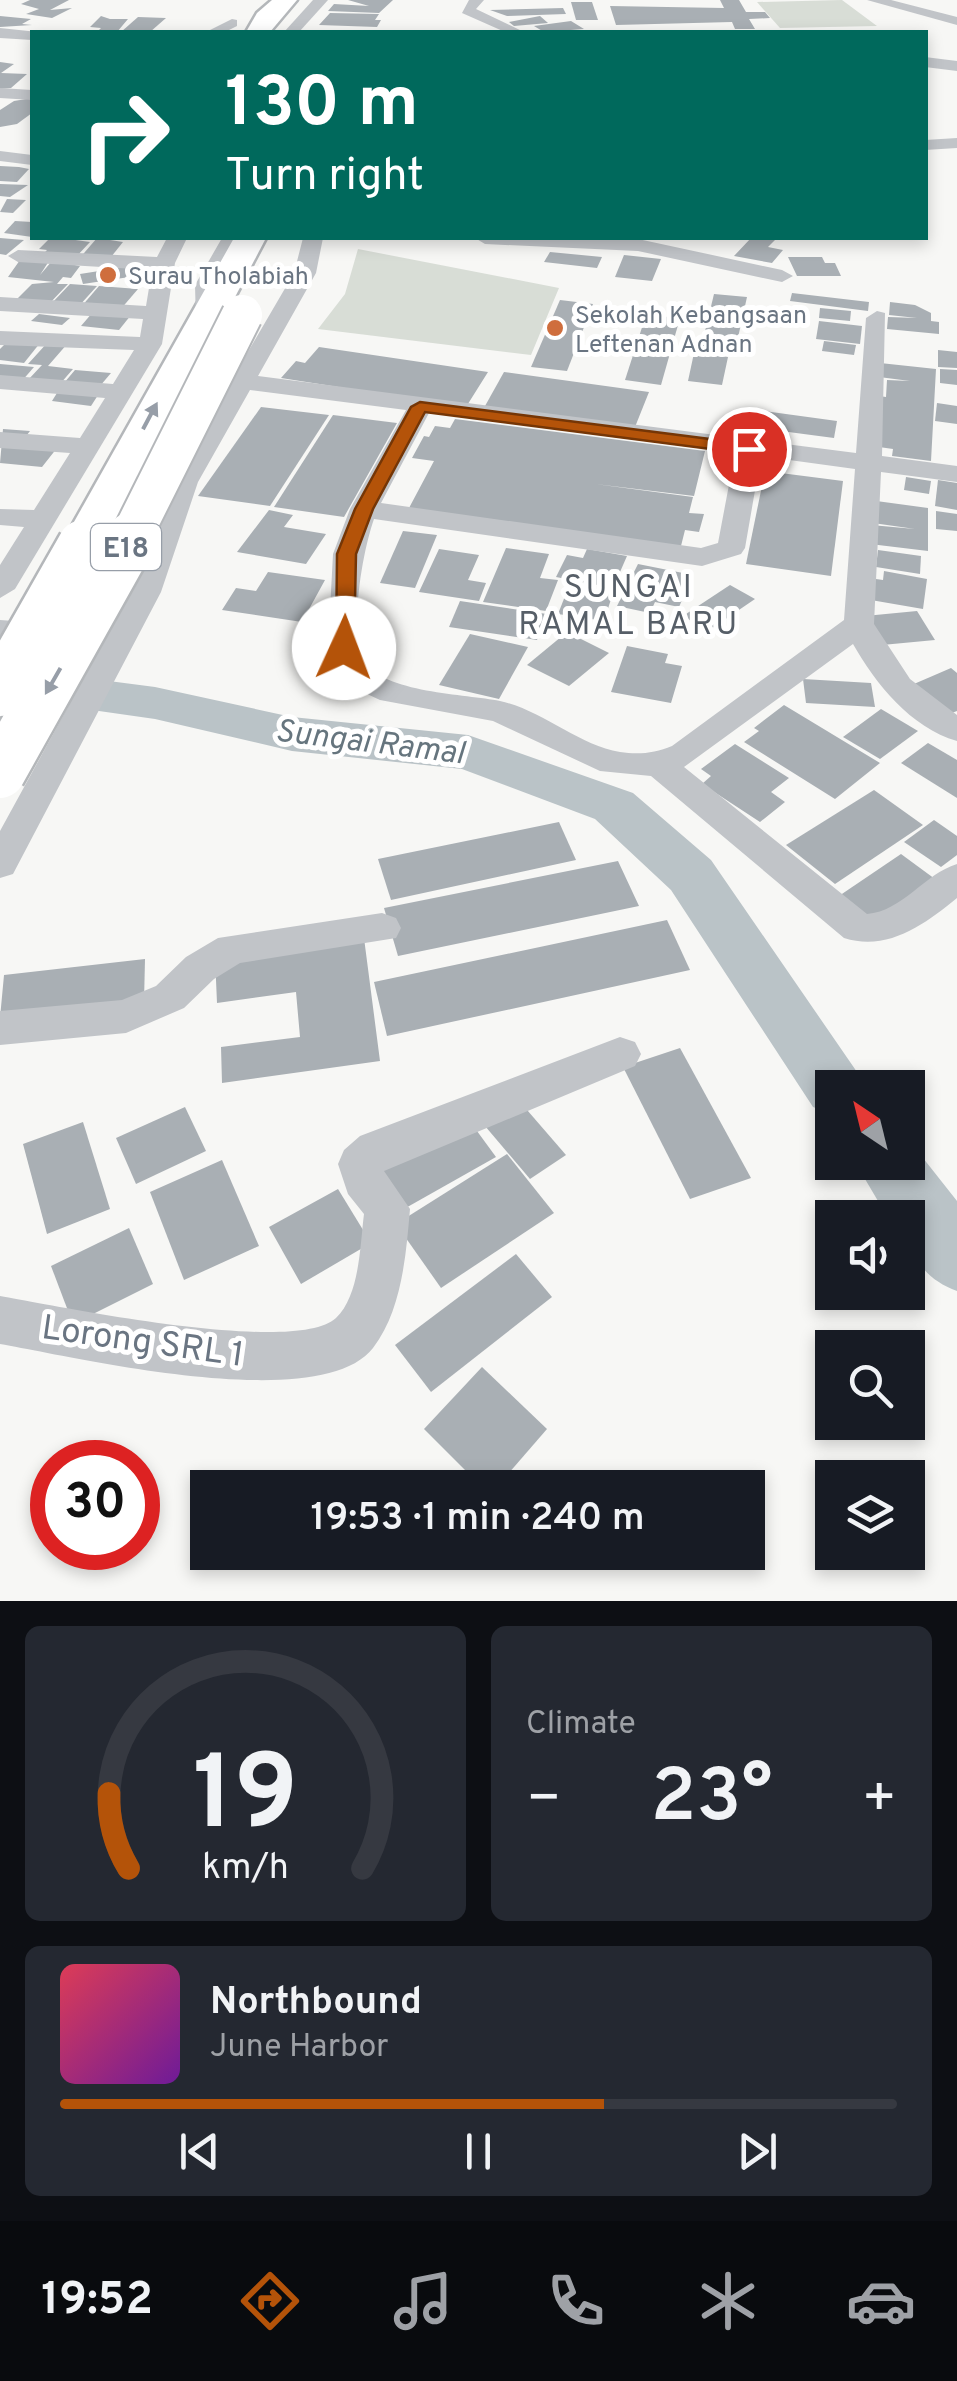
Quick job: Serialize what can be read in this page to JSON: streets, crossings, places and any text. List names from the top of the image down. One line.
{"streets":{"highway":["E18"],"street":["Lorong SRL 1"]},"districts":["SUNGAI RAMAL BARU"],"water":["Sungai Ramal"],"places":["Surau Tholabiah","Sekolah Kebangsaan Leftenan Adnan"],"north":"top left","page":{"turn":["130 m","Turn right"],"limit":"30","trip":"19:53 · 1 min · 240 m","tile":"Climate","heat":["−","23°","+"],"song":["Northbound","June Harbor"],"tabs":"19:52","gauge":["19","km/h"]}}
